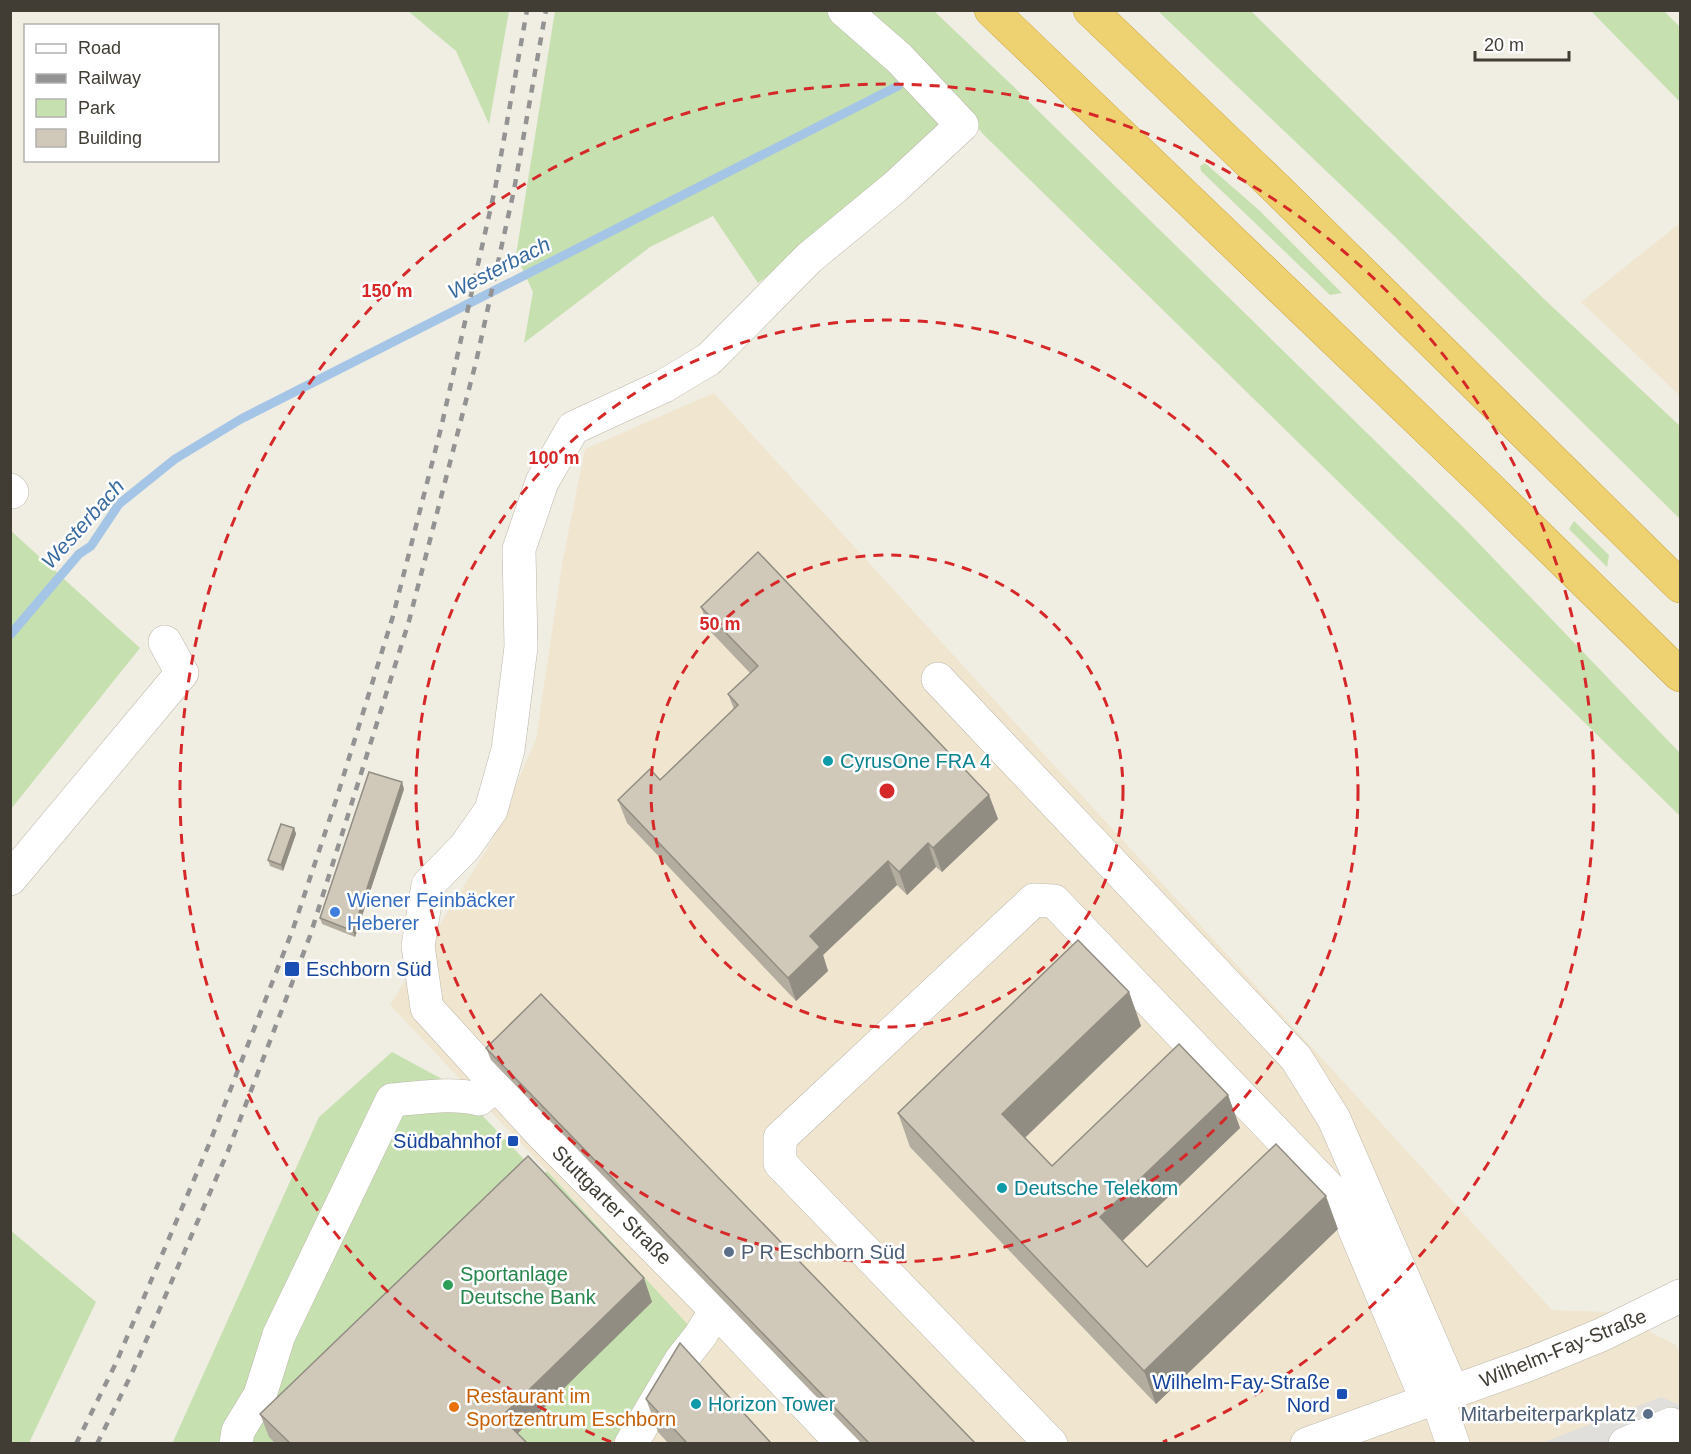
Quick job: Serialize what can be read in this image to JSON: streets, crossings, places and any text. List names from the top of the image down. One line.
{"streets":{"street":["Stuttgarter Straße","Wilhelm-Fay-Straße"]},"water":["Westerbach"],"places":{"other":["CyrusOne FRA 4","Wiener Feinbäcker Heberer","Deutsche Telekom","P R Eschborn Süd","Sportanlage Deutsche Bank","Horizon Tower","Restaurant im Sportzentrum Eschborn","Mitarbeiterparkplatz"],"transit":["Eschborn Süd","Südbahnhof","Wilhelm-Fay-Straße Nord"]},"legend":["Road","Railway","Park","Building"],"scale_bar":"20 m","rings":["150 m","100 m","50 m"]}
